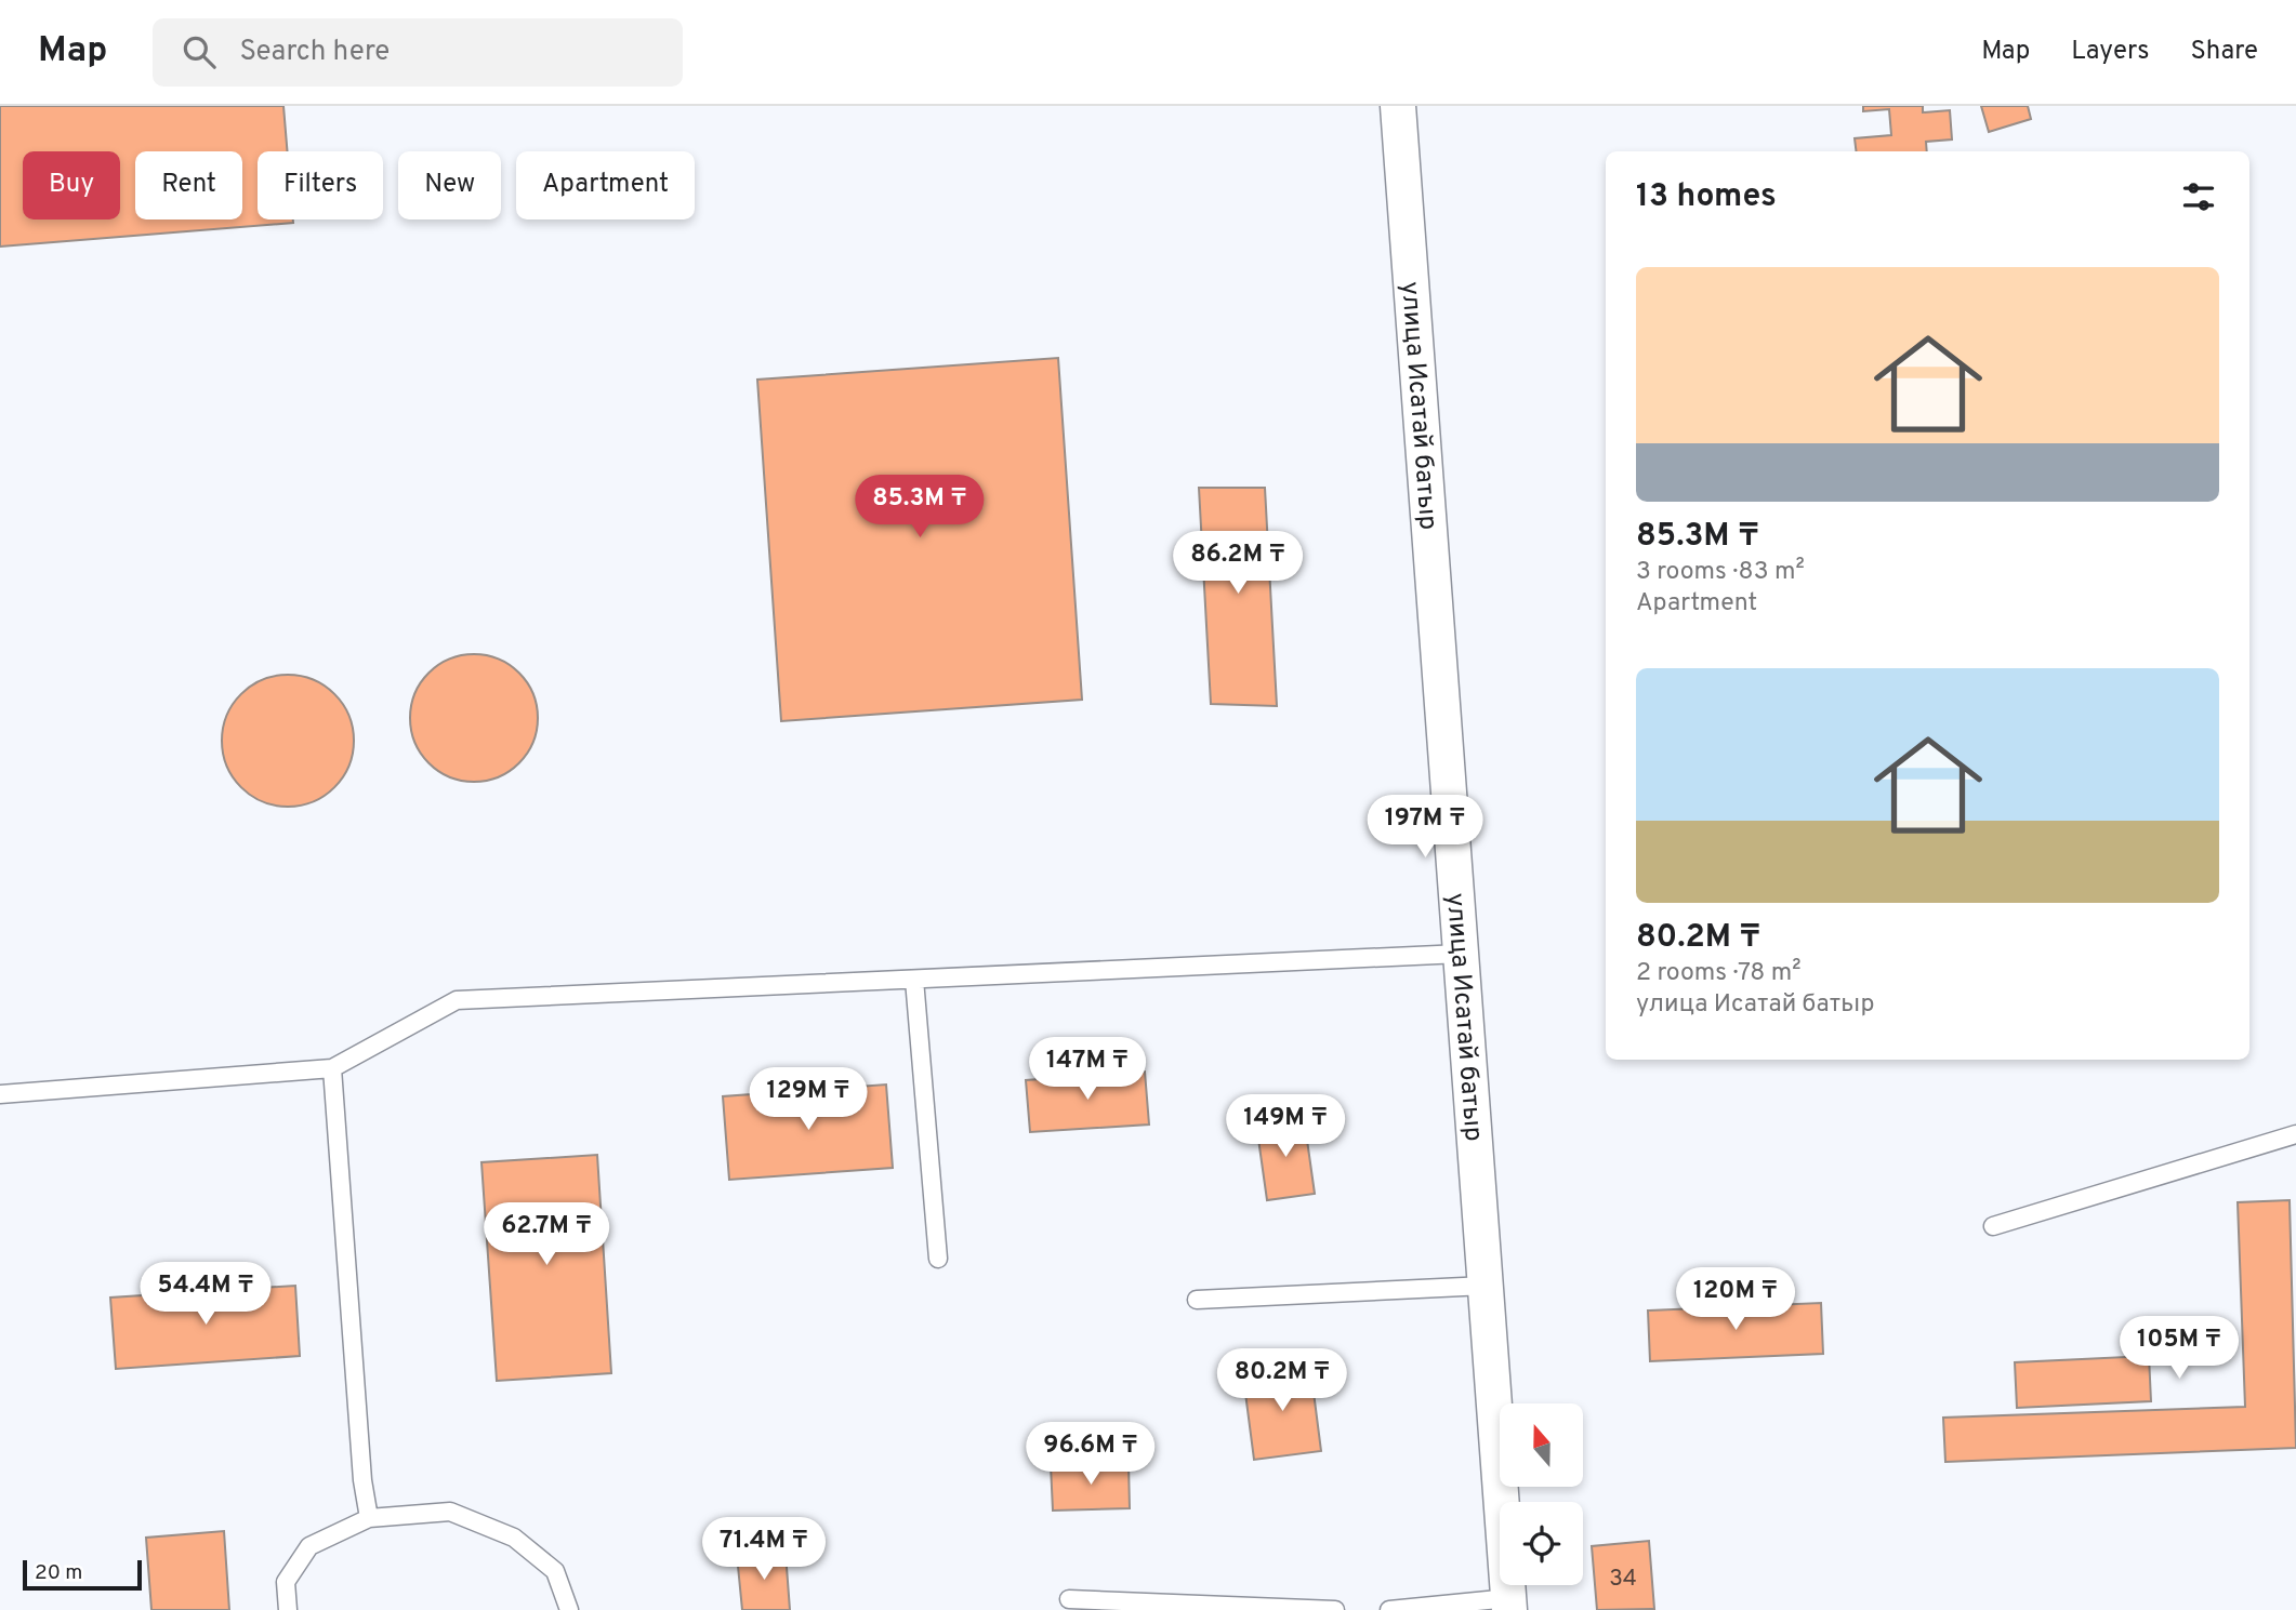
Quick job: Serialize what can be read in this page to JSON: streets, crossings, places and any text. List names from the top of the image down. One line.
{"streets":{"street":["улица Исатай батыр"]},"house_numbers":["34"],"scale_bar":"20 m","north":"top","page":{"header":"Map","search":"Search here","nav":["Map","Layers","Share"],"chip":["Buy","Rent","Filters","New","Apartment"],"heading":"13 homes","list":[{"name":"85.3M ₸","note":"3 rooms · 83 m² · Apartment"},{"name":"80.2M ₸","note":"2 rooms · 78 m² · улица Исатай батыр"}],"price":["85.3M ₸","86.2M ₸","197M ₸","147M ₸","129M ₸","149M ₸","62.7M ₸","54.4M ₸","120M ₸","105M ₸","80.2M ₸","96.6M ₸","71.4M ₸"],"scale":"20 m"}}
